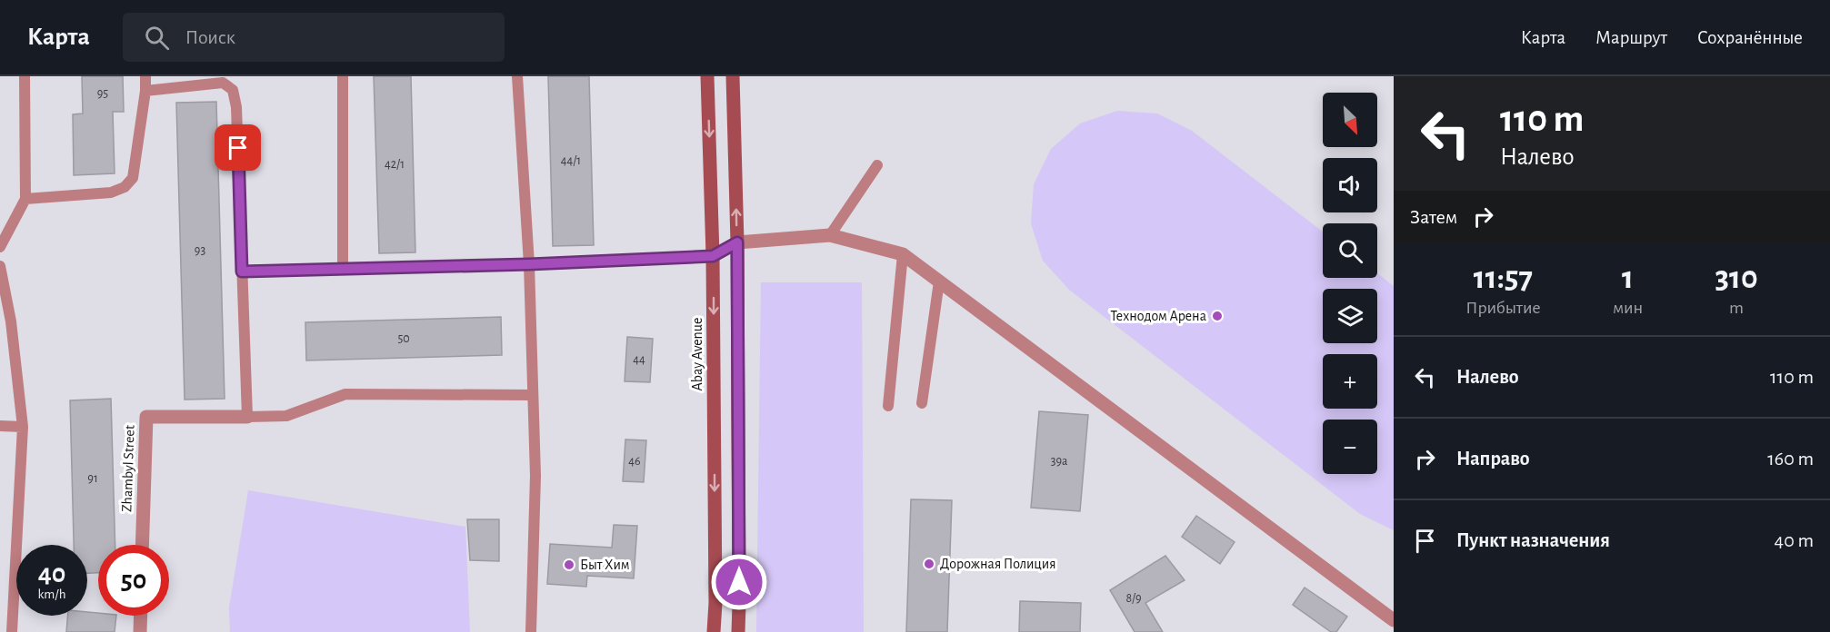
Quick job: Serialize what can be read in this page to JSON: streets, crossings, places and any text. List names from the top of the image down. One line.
{"streets":{"main road":["Abay Avenue"],"street":["Zhambyl Street"]},"places":["Технодом Арена","Дорожная Полиция","Быт Хим"],"house_numbers":["95","44/1","42/1","93","50","44","46","39а","91","8/9"],"north":"bottom right","page":{"header":"Карта","search":"Поиск","nav":["Карта","Маршрут","Сохранённые"],"turn":["110 m","Налево"],"map_buttons":["+","−"],"then":"Затем","eta":["11:57","Прибытие","1","мин","310","m"],"list":[{"name":"Налево","value":"110 m"},{"name":"Направо","value":"160 m"},{"name":"Пункт назначения","value":"40 m"}],"speed":"40 km/h","limit":"50"}}
